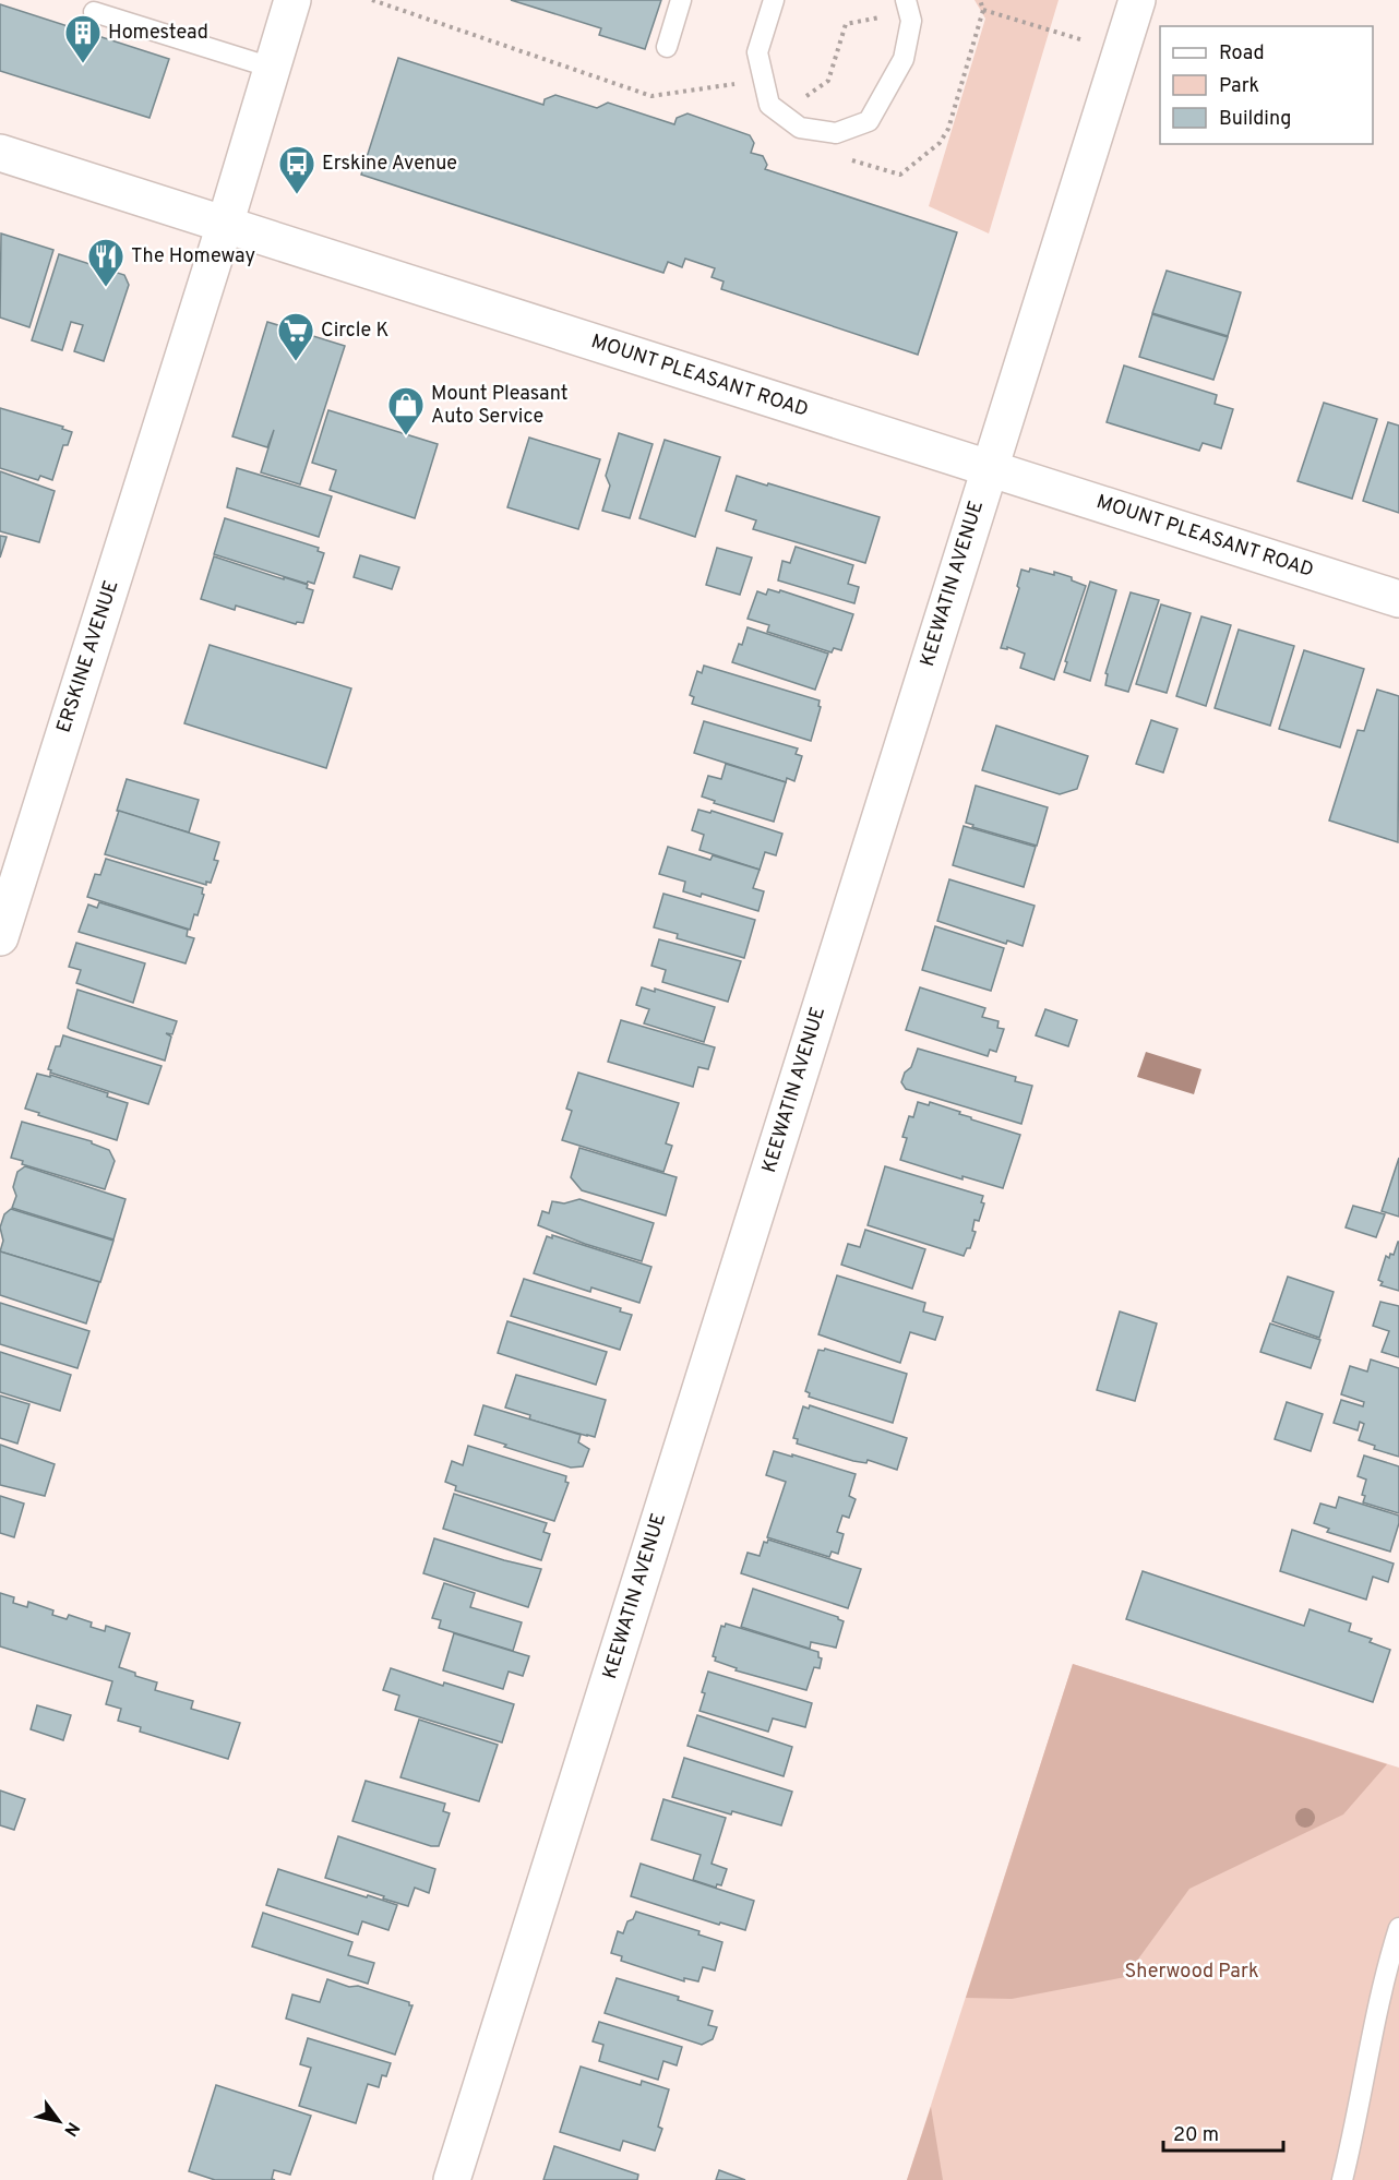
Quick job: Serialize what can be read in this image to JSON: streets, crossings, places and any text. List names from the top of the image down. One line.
{"streets":{"street":["MOUNT PLEASANT ROAD","KEEWATIN AVENUE","ERSKINE AVENUE"]},"crossings":[["MOUNT PLEASANT ROAD","KEEWATIN AVENUE"],["MOUNT PLEASANT ROAD","ERSKINE AVENUE"]],"parks":["Sherwood Park"],"places":{"building":["Homestead"],"bus stop":["Erskine Avenue"],"restaurant":["The Homeway"],"supermarket":["Circle K"],"shop":["Mount Pleasant Auto Service"]},"legend":["Road","Park","Building"],"scale_bar":"20 m","north":"bottom right"}
